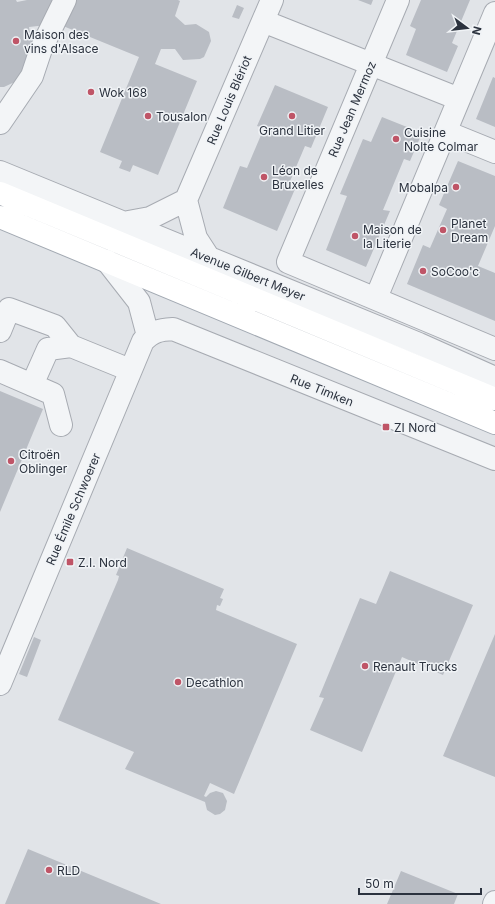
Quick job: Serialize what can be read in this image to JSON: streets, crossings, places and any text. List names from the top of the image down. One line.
{"streets":{"main road":["Avenue Gilbert Meyer"],"street":["Rue Louis Blériot","Rue Jean Mermoz","Rue Timken","Rue Émile Schwoerer"]},"crossings":[["Rue Timken","Rue Émile Schwoerer"]],"places":{"other":["Maison des vins d'Alsace","Wok 168","Tousalon","Grand Litier","Cuisine Nolte Colmar","Léon de Bruxelles","Mobalpa","Planet Dream","Maison de la Literie","SoCoo'c","Citroën Oblinger","Renault Trucks","Decathlon","RLD"],"transit":["ZI Nord","Z.I. Nord"]},"scale_bar":"50 m","north":"right"}
